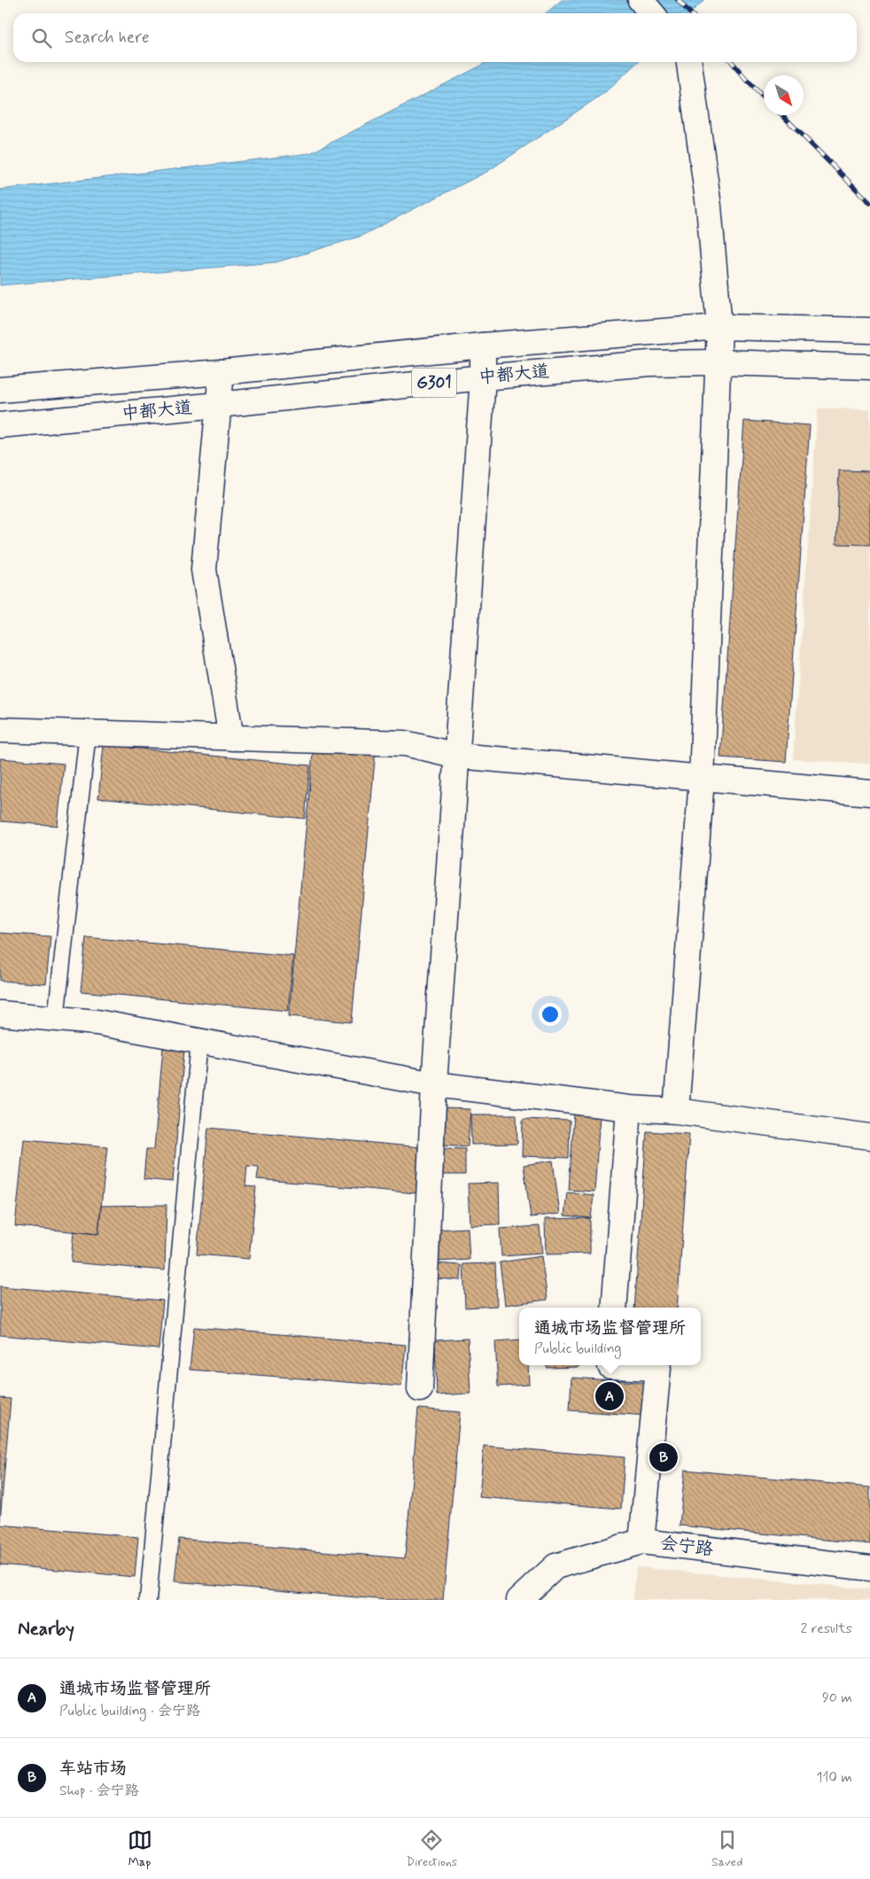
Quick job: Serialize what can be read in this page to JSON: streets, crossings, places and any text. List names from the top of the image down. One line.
{"streets":{"main road":["中都大道","G301","会宁路"]},"north":"bottom right","page":{"search":"Search here","popup":["通城市场监督管理所","Public building"],"pins":["A","B"],"heading":["Nearby","2 results"],"list":[{"mark":"A","name":"通城市场监督管理所","note":"Public building · 会宁路","value":"90 m"},{"mark":"B","name":"车站市场","note":"Shop · 会宁路","value":"110 m"}],"nav":["Map","Directions","Saved"]}}
